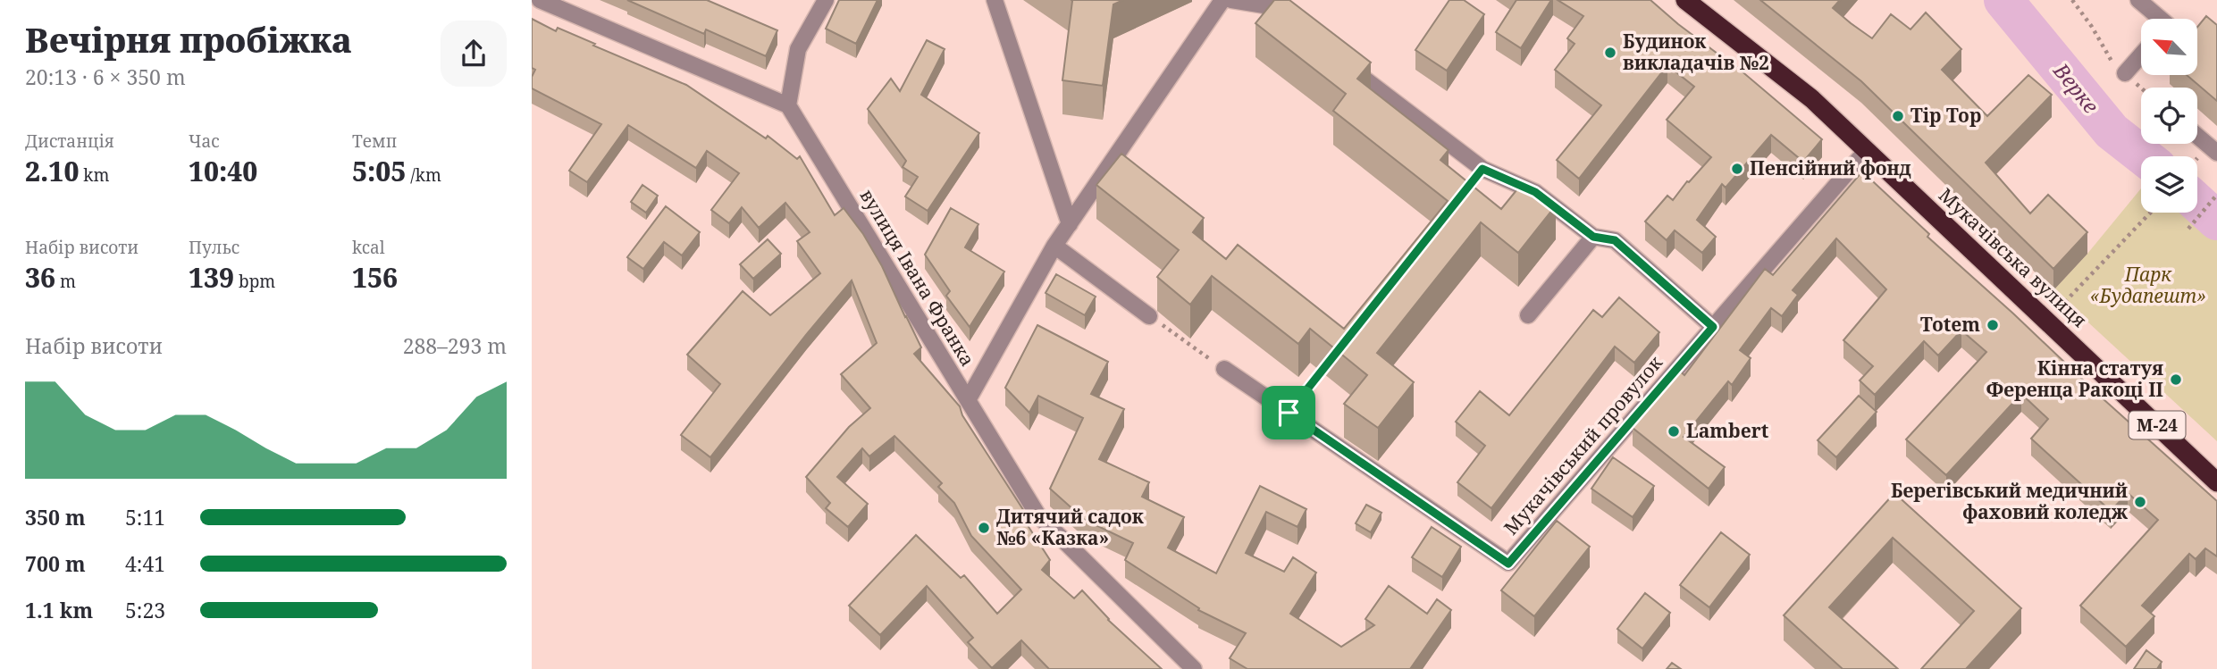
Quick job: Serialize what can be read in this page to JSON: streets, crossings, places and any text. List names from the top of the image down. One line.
{"streets":{"highway":["Мукачівська вулиця","М-24"],"street":["вулиця Івана Франка","Мукачівський провулок"]},"crossings":[["Мукачівська вулиця","Мукачівський провулок"]],"water":["Верке"],"parks":["Парк «Будапешт»"],"places":["Будинок викладачів №2","Tip Top","Пенсійний фонд","Totem","Кінна статуя Ференца Ракоці II","Lambert","Берегівський медичний фаховий коледж","Дитячий садок №6 «Казка»"],"north":"top left","page":{"heading":["Вечірня пробіжка","20:13 · 6 × 350 m"],"stats":[["Дистанція","2.10 km"],["Час","10:40"],["Темп","5:05 /km"],["Набір висоти","36 m"],["Пульс","139 bpm"],["kcal","156"]],"chart":["Набір висоти","288–293 m"],"list":[{"name":"350 m","note":"5:11"},{"name":"700 m","note":"4:41"},{"name":"1.1 km","note":"5:23"}]}}
